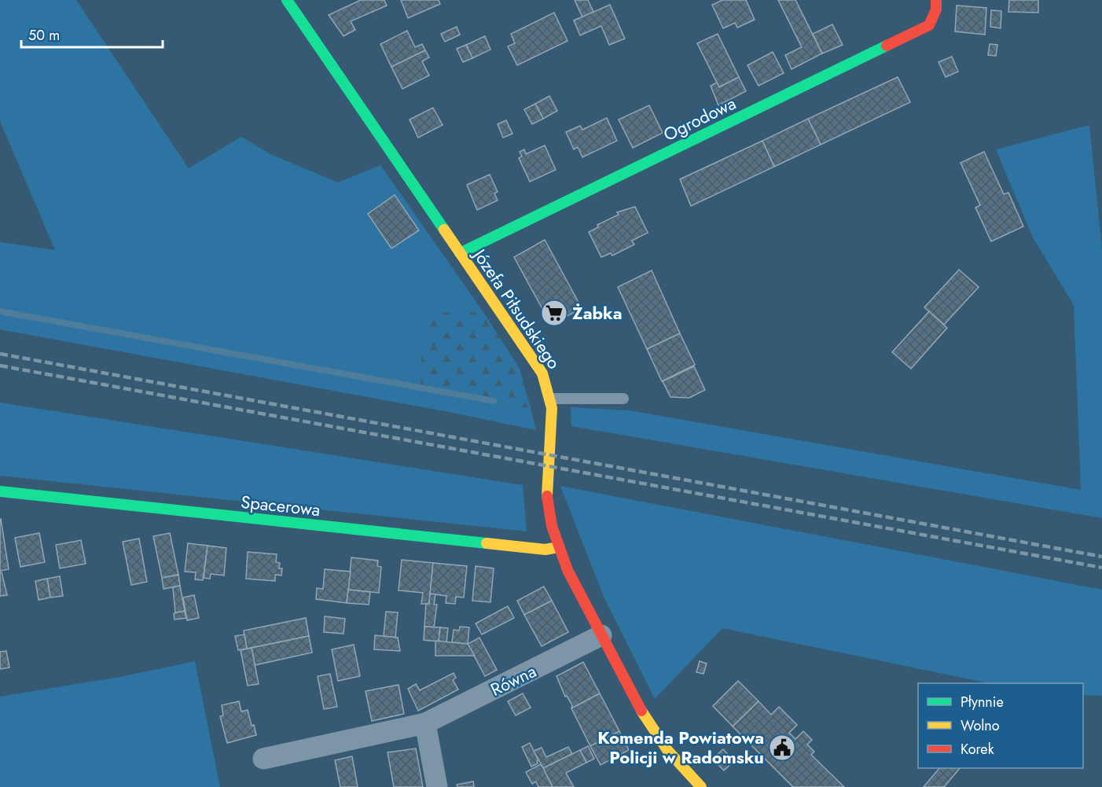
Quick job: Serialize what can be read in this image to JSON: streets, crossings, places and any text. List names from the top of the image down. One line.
{"streets":{"street":["Ogrodowa","Józefa Piłsudskiego","Spacerowa","Równa"]},"crossings":[["Ogrodowa","Józefa Piłsudskiego"],["Józefa Piłsudskiego","Spacerowa"],["Józefa Piłsudskiego","Równa"]],"places":{"supermarket":["Żabka"],"public building":["Komenda Powiatowa Policji w Radomsku"]},"legend":["Płynnie","Wolno","Korek"],"scale_bar":"50 m"}
